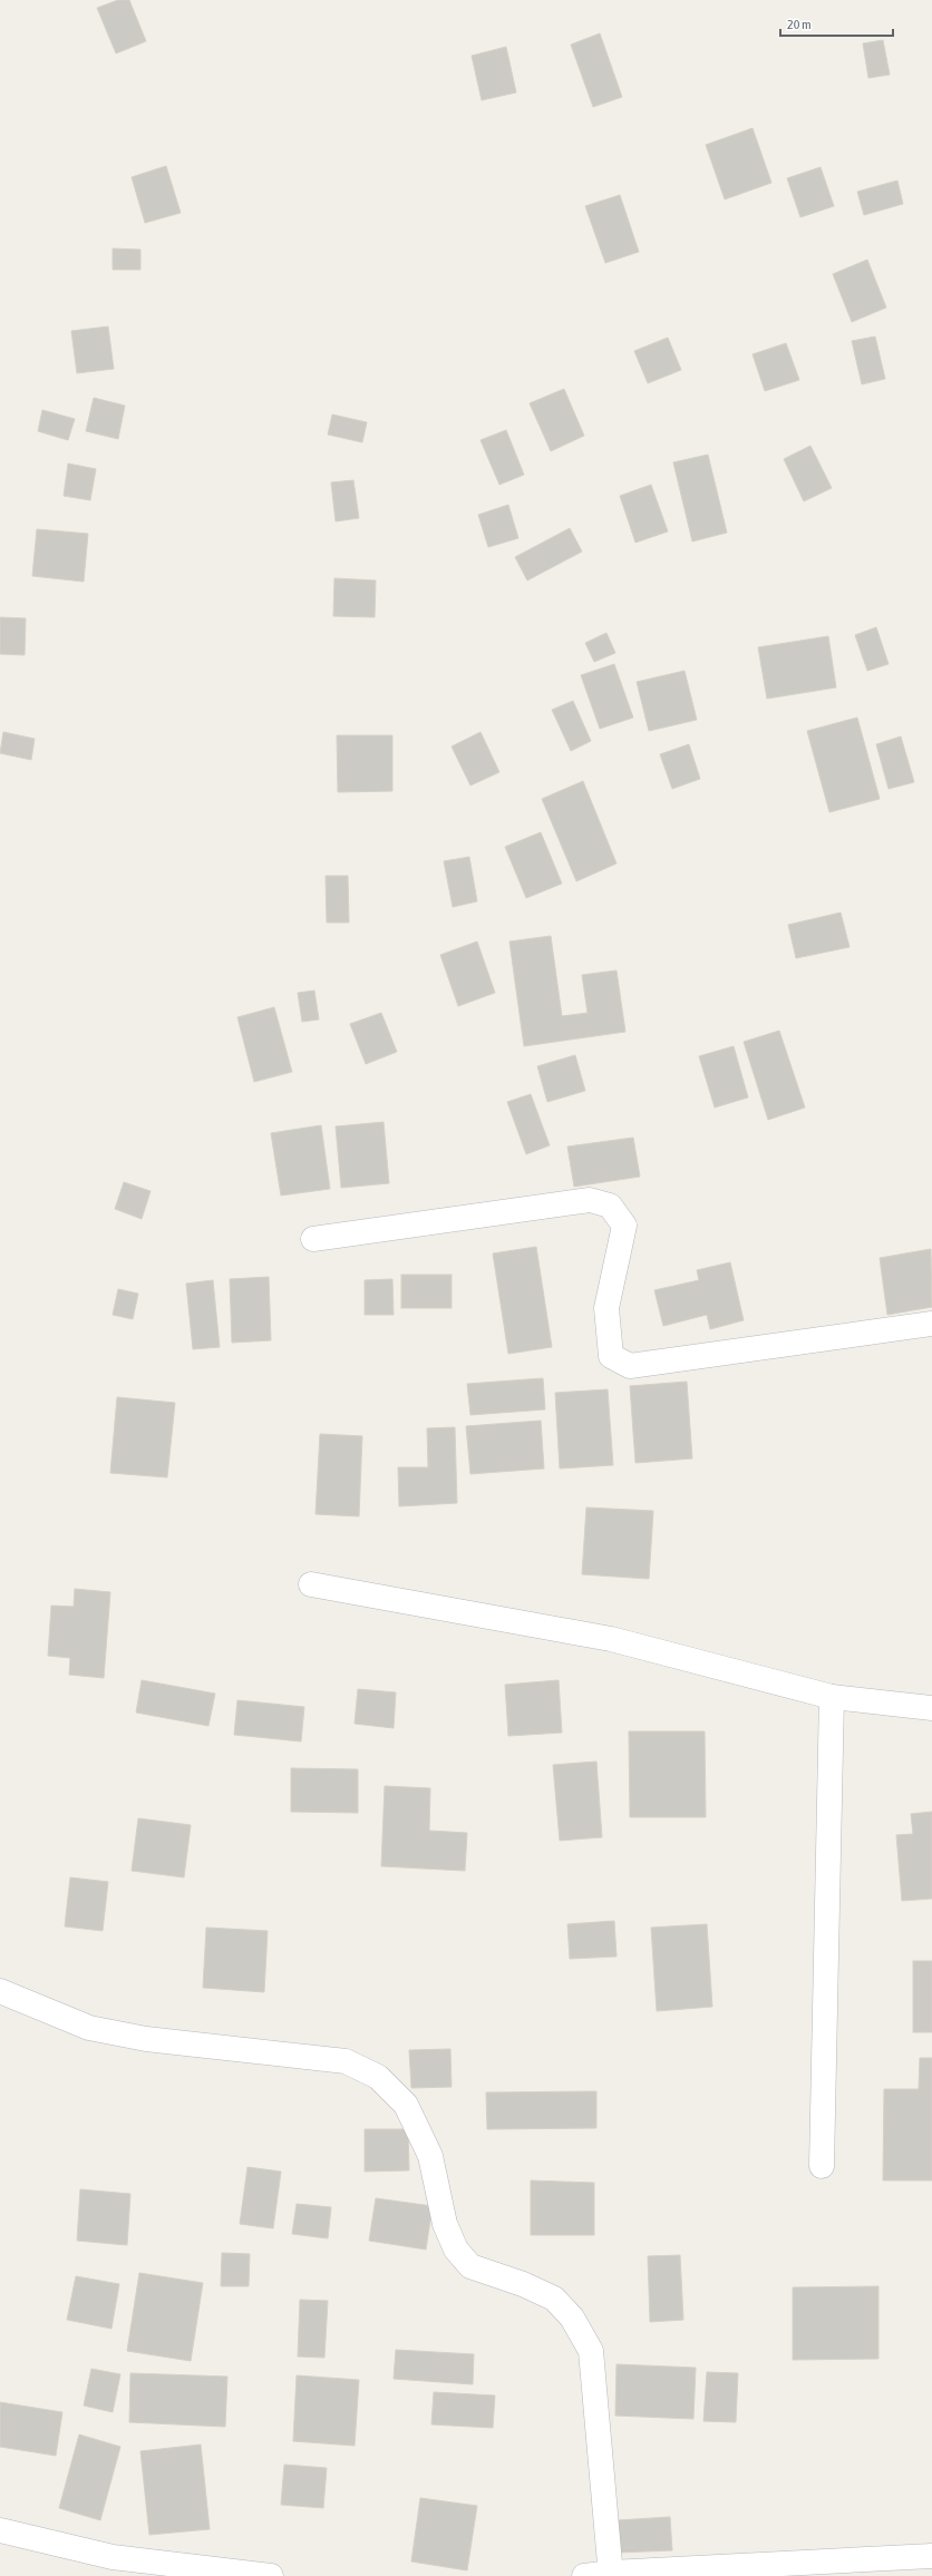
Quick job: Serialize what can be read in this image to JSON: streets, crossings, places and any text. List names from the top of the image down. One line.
{"scale_bar":"20 m"}
